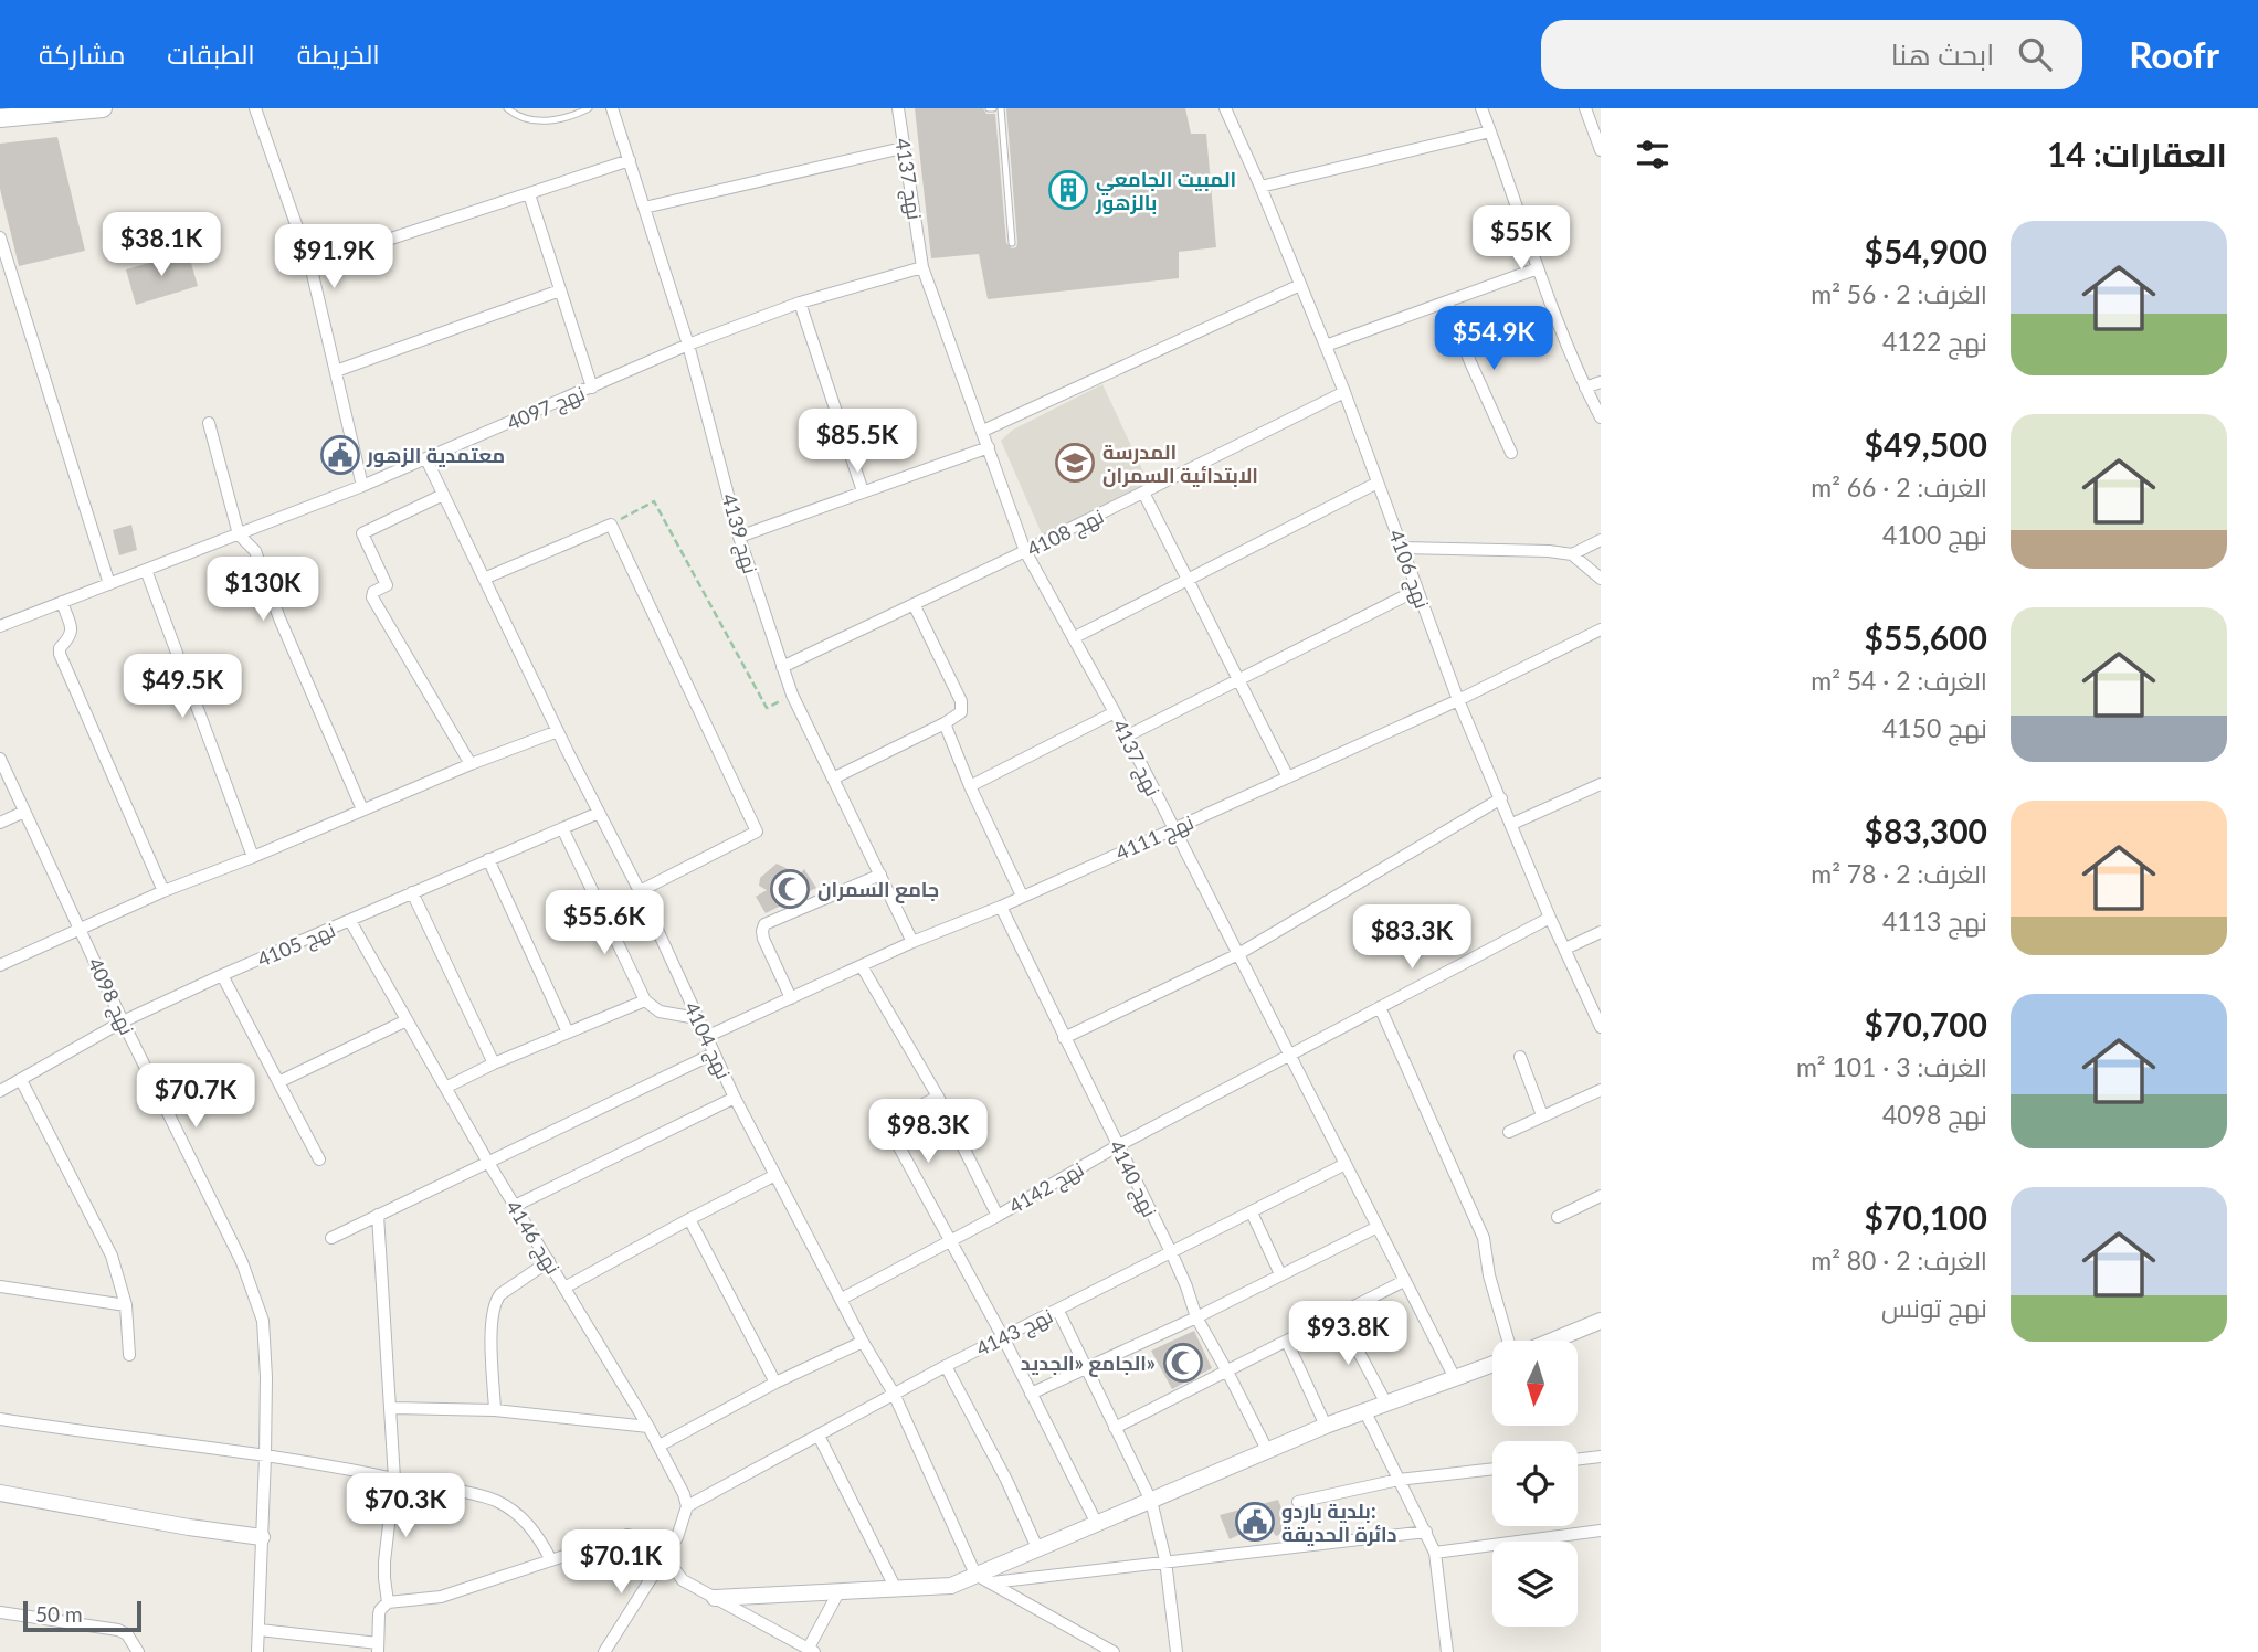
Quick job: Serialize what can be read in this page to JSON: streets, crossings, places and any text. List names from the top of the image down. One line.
{"streets":{"street":["نهج 4137","نهج 4097","نهج 4108","نهج 4139","نهج 4106","نهج 4111","نهج 4105","نهج 4098","نهج 4104","نهج 4140","نهج 4142","نهج 4146","نهج 4143"]},"crossings":[["نهج 4137","نهج 4097"],["نهج 4137","نهج 4108"],["نهج 4137","نهج 4111"],["نهج 4137","نهج 4142"],["نهج 4137","نهج 4143"],["نهج 4097","نهج 4139"],["نهج 4097","نهج 4104"],["نهج 4108","نهج 4139"],["نهج 4108","نهج 4106"],["نهج 4139","نهج 4111"],["نهج 4106","نهج 4111"],["نهج 4106","نهج 4142"],["نهج 4111","نهج 4104"],["نهج 4111","نهج 4140"],["نهج 4105","نهج 4098"],["نهج 4105","نهج 4104"],["نهج 4105","نهج 4146"],["نهج 4104","نهج 4142"],["نهج 4104","نهج 4143"],["نهج 4140","نهج 4142"],["نهج 4140","نهج 4143"],["نهج 4146","نهج 4143"]],"places":{"building":["المبيت الجامعي بالزهور"],"public building":["معتمدية الزهور","بلدية باردو: دائرة الحديقة"],"school or university":["المدرسة الابتدائية السمران"],"mosque":["جامع السمران","الجامع «الجديد»"]},"scale_bar":"50 m","north":"bottom","page":{"header":"Roofr","search":"ابحث هنا","nav":["الخريطة","الطبقات","مشاركة"],"heading":"العقارات: 14","list":[{"name":"$54,900","note":"الغرف: 2 · 56 m² · نهج 4122"},{"name":"$49,500","note":"الغرف: 2 · 66 m² · نهج 4100"},{"name":"$55,600","note":"الغرف: 2 · 54 m² · نهج 4150"},{"name":"$83,300","note":"الغرف: 2 · 78 m² · نهج 4113"},{"name":"$70,700","note":"الغرف: 3 · 101 m² · نهج 4098"},{"name":"$70,100","note":"الغرف: 2 · 80 m² · نهج تونس"}],"price":["$55K","$38.1K","$91.9K","$54.9K","$85.5K","$130K","$49.5K","$55.6K","$83.3K","$70.7K","$98.3K","$93.8K","$70.3K","$70.1K"],"scale":"50 m"}}
